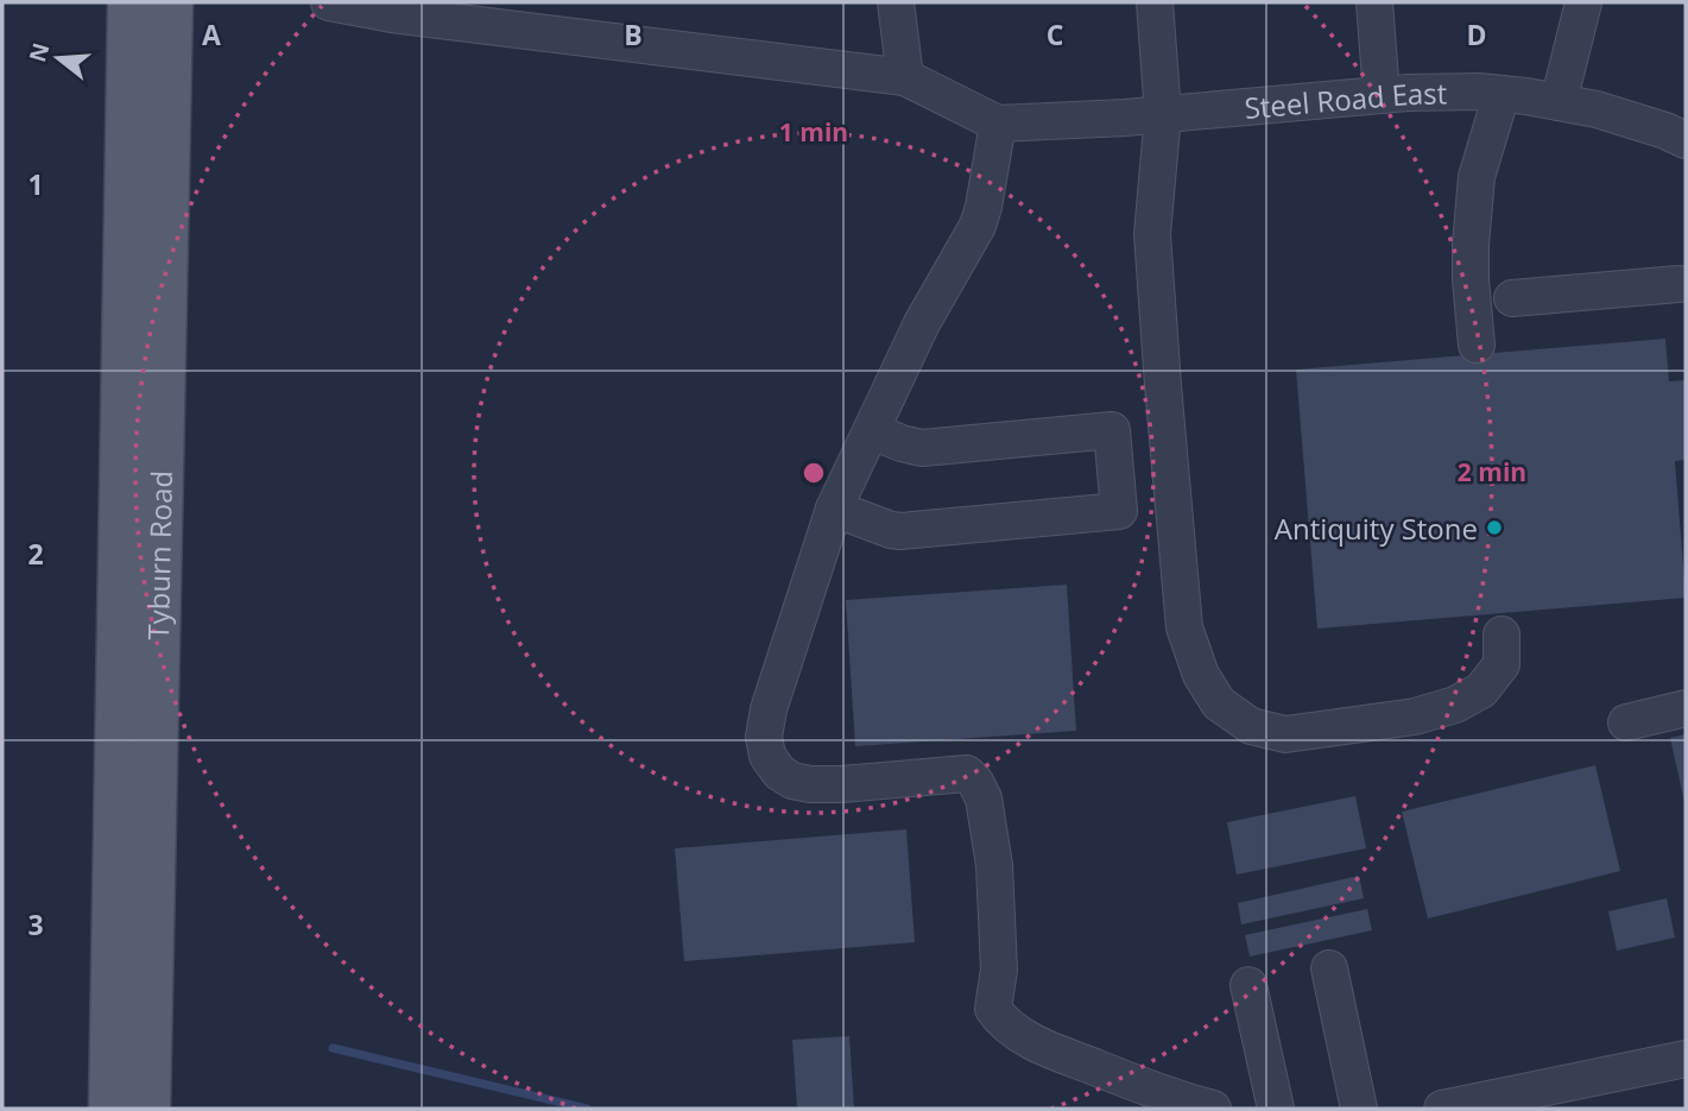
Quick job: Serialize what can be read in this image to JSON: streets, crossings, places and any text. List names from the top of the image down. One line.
{"streets":{"main road":["Tyburn Road"],"street":["Steel Road East"]},"places":["Antiquity Stone"],"north":"left","grid":{"columns":["A","B","C","D"],"rows":["1","2","3"]},"rings":["1 min","2 min"]}
